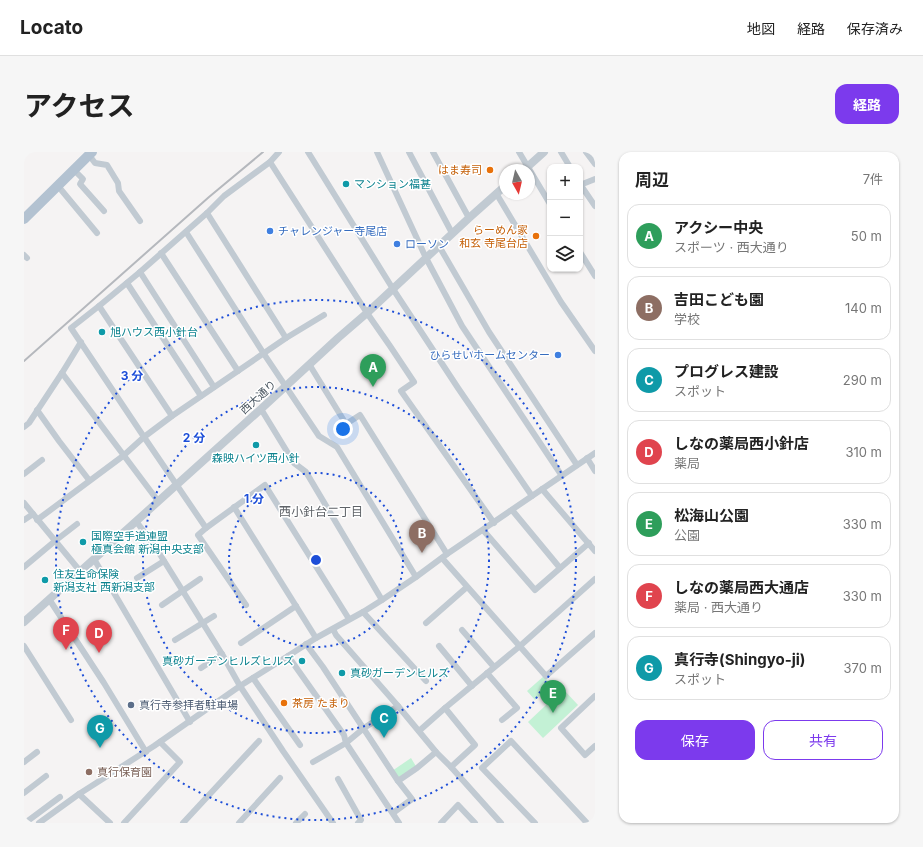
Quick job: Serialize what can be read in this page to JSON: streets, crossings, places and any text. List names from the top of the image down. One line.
{"streets":{"street":["西大通り"]},"districts":["西小針台二丁目"],"places":["はま寿司","マンション福甚","チャレンジャー寺尾店","らーめん家 和玄 寺尾台店","ローソン","旭ハウス西小針台","ひらせいホームセンター","森映ハイツ西小針","国際空手道連盟 極真会館 新潟中央支部","住友生命保険 新潟支社 西新潟支部","真砂ガーデンヒルズヒルズ","真砂ガーデンヒルズ","茶房 たまり","真行寺参拝者駐車場","真行保育園"],"north":"bottom","page":{"header":"Locato","nav":["地図","経路","保存済み"],"title":"アクセス","buttons":["経路",["保存","共有"]],"heading":["周辺","7件"],"map_buttons":["+","−"],"list":[{"mark":"A","name":"アクシー中央","note":"スポーツ · 西大通り","value":"50 m"},{"mark":"B","name":"吉田こども園","note":"学校","value":"140 m"},{"mark":"C","name":"プログレス建設","note":"スポット","value":"290 m"},{"mark":"D","name":"しなの薬局西小針店","note":"薬局","value":"310 m"},{"mark":"E","name":"松海山公園","note":"公園","value":"330 m"},{"mark":"F","name":"しなの薬局西大通店","note":"薬局 · 西大通り","value":"330 m"},{"mark":"G","name":"真行寺(Shingyo-ji)","note":"スポット","value":"370 m"}],"pins":["A","B","F","D","E","C","G"]},"rings":["3 分","2 分","1 分"]}
